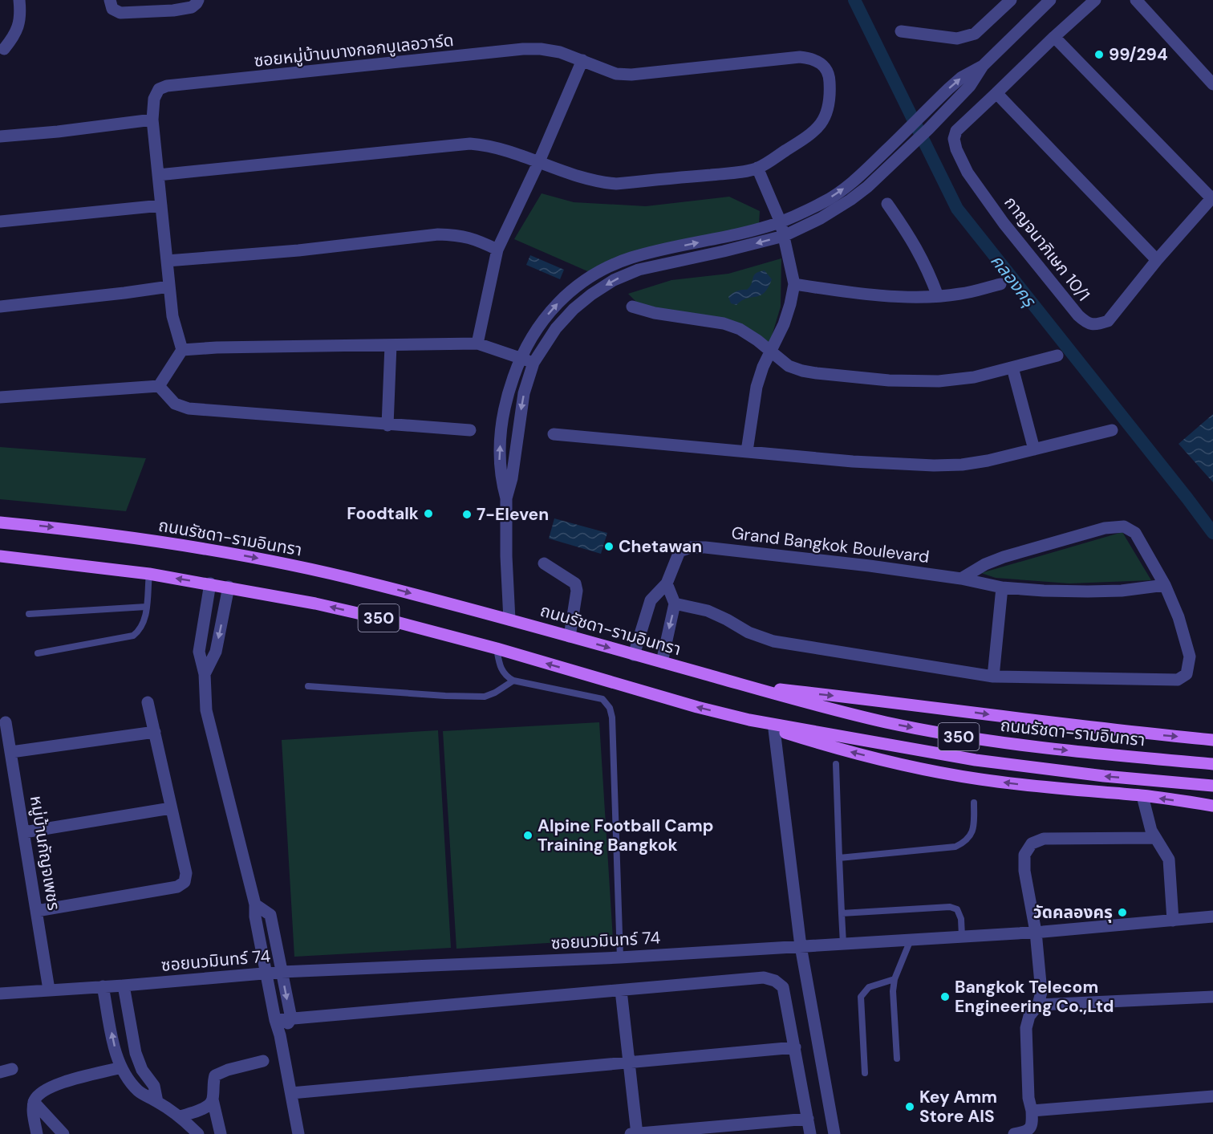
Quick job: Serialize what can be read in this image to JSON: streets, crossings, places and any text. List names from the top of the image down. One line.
{"streets":{"main road":["ถนนรัชดา-รามอินทรา","350"],"street":["ซอยหมู่บ้านบางกอกบูเลอวาร์ด","กาญจนาภิเษก 10/1","Grand Bangkok Boulevard","หมู่บ้านกัญจเพชร","ซอยนวมินทร์ 74"]},"crossings":[["ถนนรัชดา-รามอินทรา","Grand Bangkok Boulevard"],["หมู่บ้านกัญจเพชร","ซอยนวมินทร์ 74"]],"water":["คลองครุ"],"places":["99/294","Foodtalk","7-Eleven","Chetawan","Alpine Football Camp Training Bangkok","วัดคลองครุ","Bangkok Telecom Engineering Co.,Ltd","Key Amm Store AIS"]}
